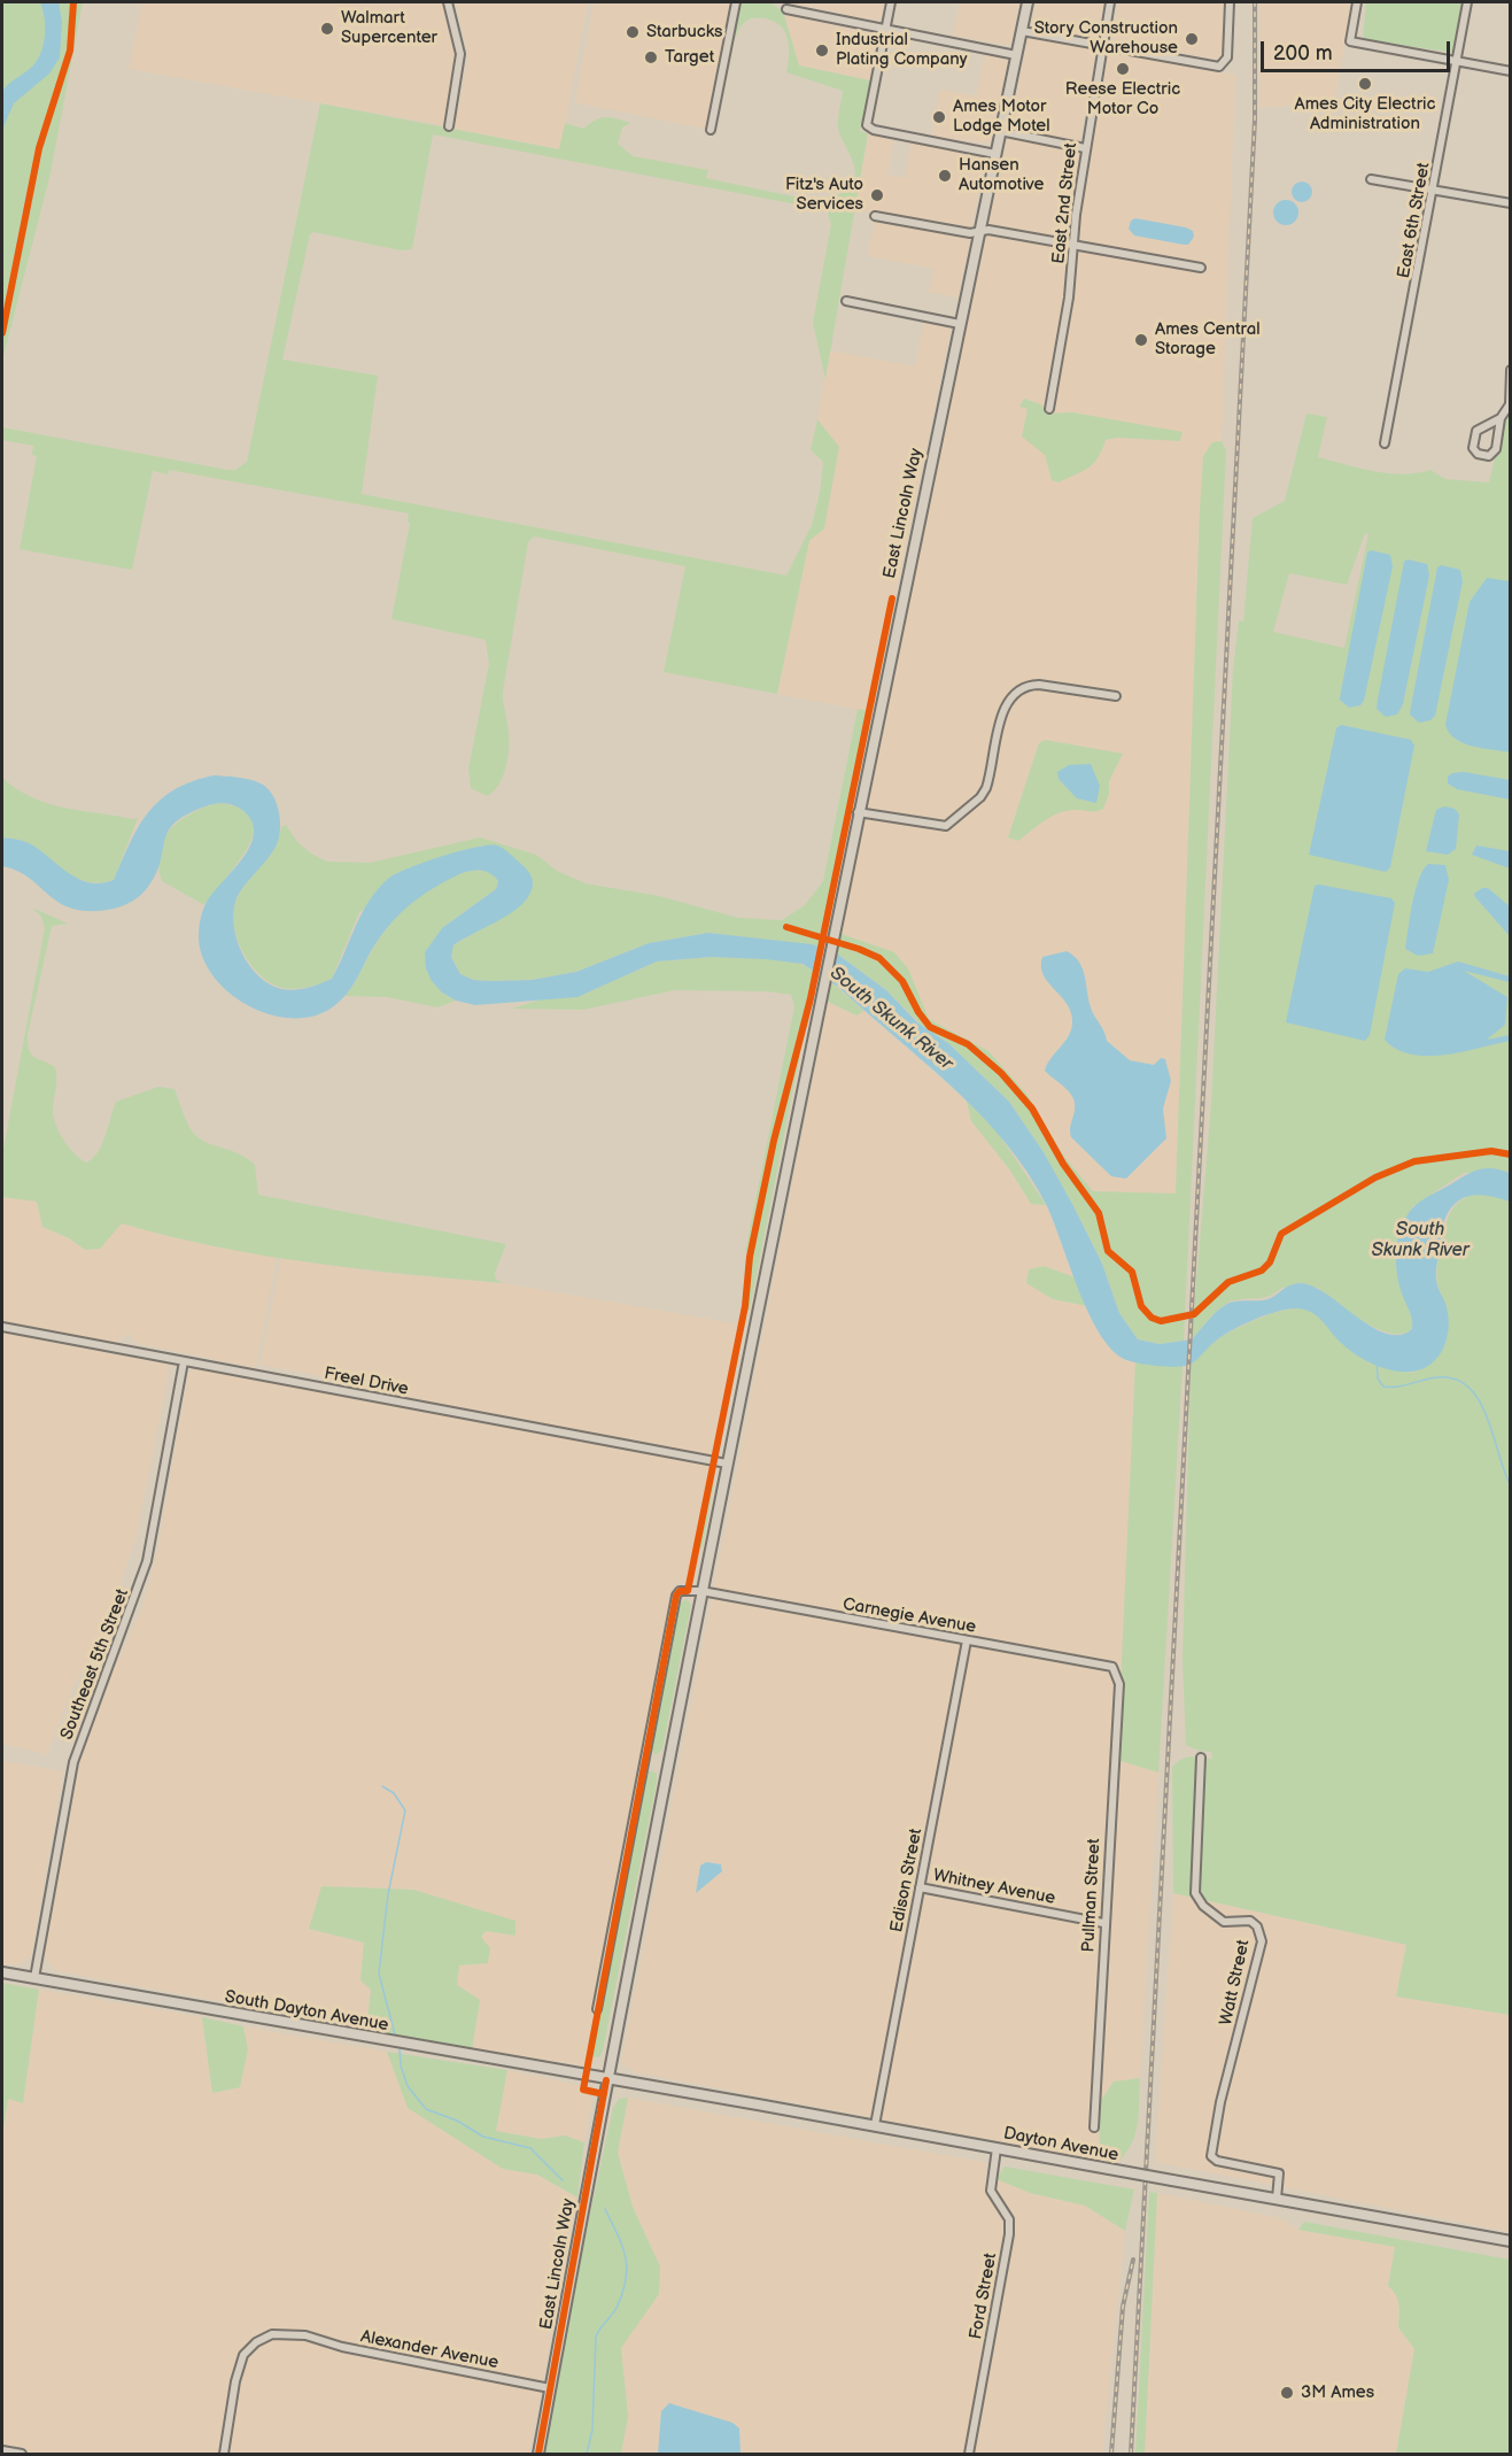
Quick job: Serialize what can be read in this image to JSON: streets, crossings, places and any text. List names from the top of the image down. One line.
{"streets":{"main road":["East Lincoln Way","South Dayton Avenue","Dayton Avenue"],"street":["East 2nd Street","East 6th Street","Freel Drive","Carnegie Avenue","Southeast 5th Street","Edison Street","Whitney Avenue","Pullman Street","Watt Street","Ford Street","Alexander Avenue"]},"crossings":[["East Lincoln Way","Freel Drive"],["East Lincoln Way","Carnegie Avenue"],["East Lincoln Way","South Dayton Avenue"],["East Lincoln Way","Dayton Avenue"],["East Lincoln Way","Alexander Avenue"],["Freel Drive","Southeast 5th Street"],["Carnegie Avenue","Edison Street"],["Carnegie Avenue","Pullman Street"],["Southeast 5th Street","South Dayton Avenue"],["Edison Street","Whitney Avenue"],["Edison Street","Dayton Avenue"],["Whitney Avenue","Pullman Street"],["Watt Street","Dayton Avenue"],["South Dayton Avenue","Dayton Avenue"],["Dayton Avenue","Ford Street"]],"water":["South Skunk River"],"places":["Walmart Supercenter","Starbucks","Story Construction Warehouse","Industrial Plating Company","Target","Reese Electric Motor Co","Ames City Electric Administration","Ames Motor Lodge Motel","Hansen Automotive","Fitz's Auto Services","Ames Central Storage","3M Ames"],"scale_bar":"200 m"}
